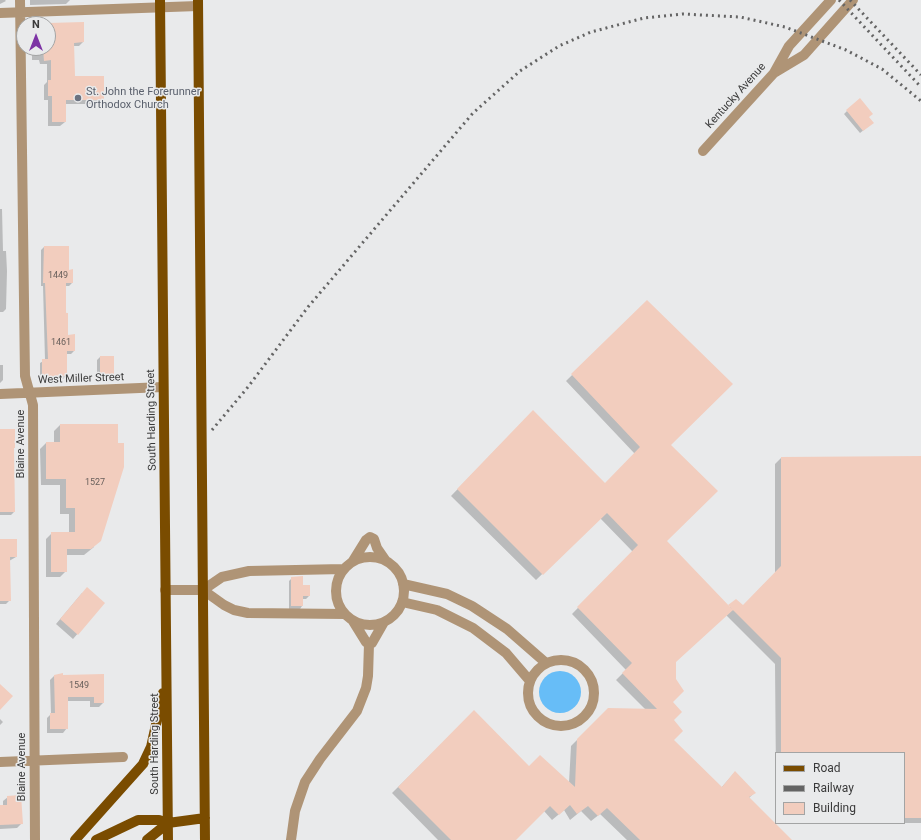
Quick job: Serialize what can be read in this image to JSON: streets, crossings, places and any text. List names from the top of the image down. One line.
{"streets":{"main road":["South Harding Street"],"street":["Kentucky Avenue","West Miller Street","Blaine Avenue"]},"crossings":[["West Miller Street","South Harding Street"],["West Miller Street","Blaine Avenue"]],"places":["St. John the Forerunner Orthodox Church"],"house_numbers":["1449","1461","1527","1549"],"legend":["Road","Railway","Building"],"north":"top"}
